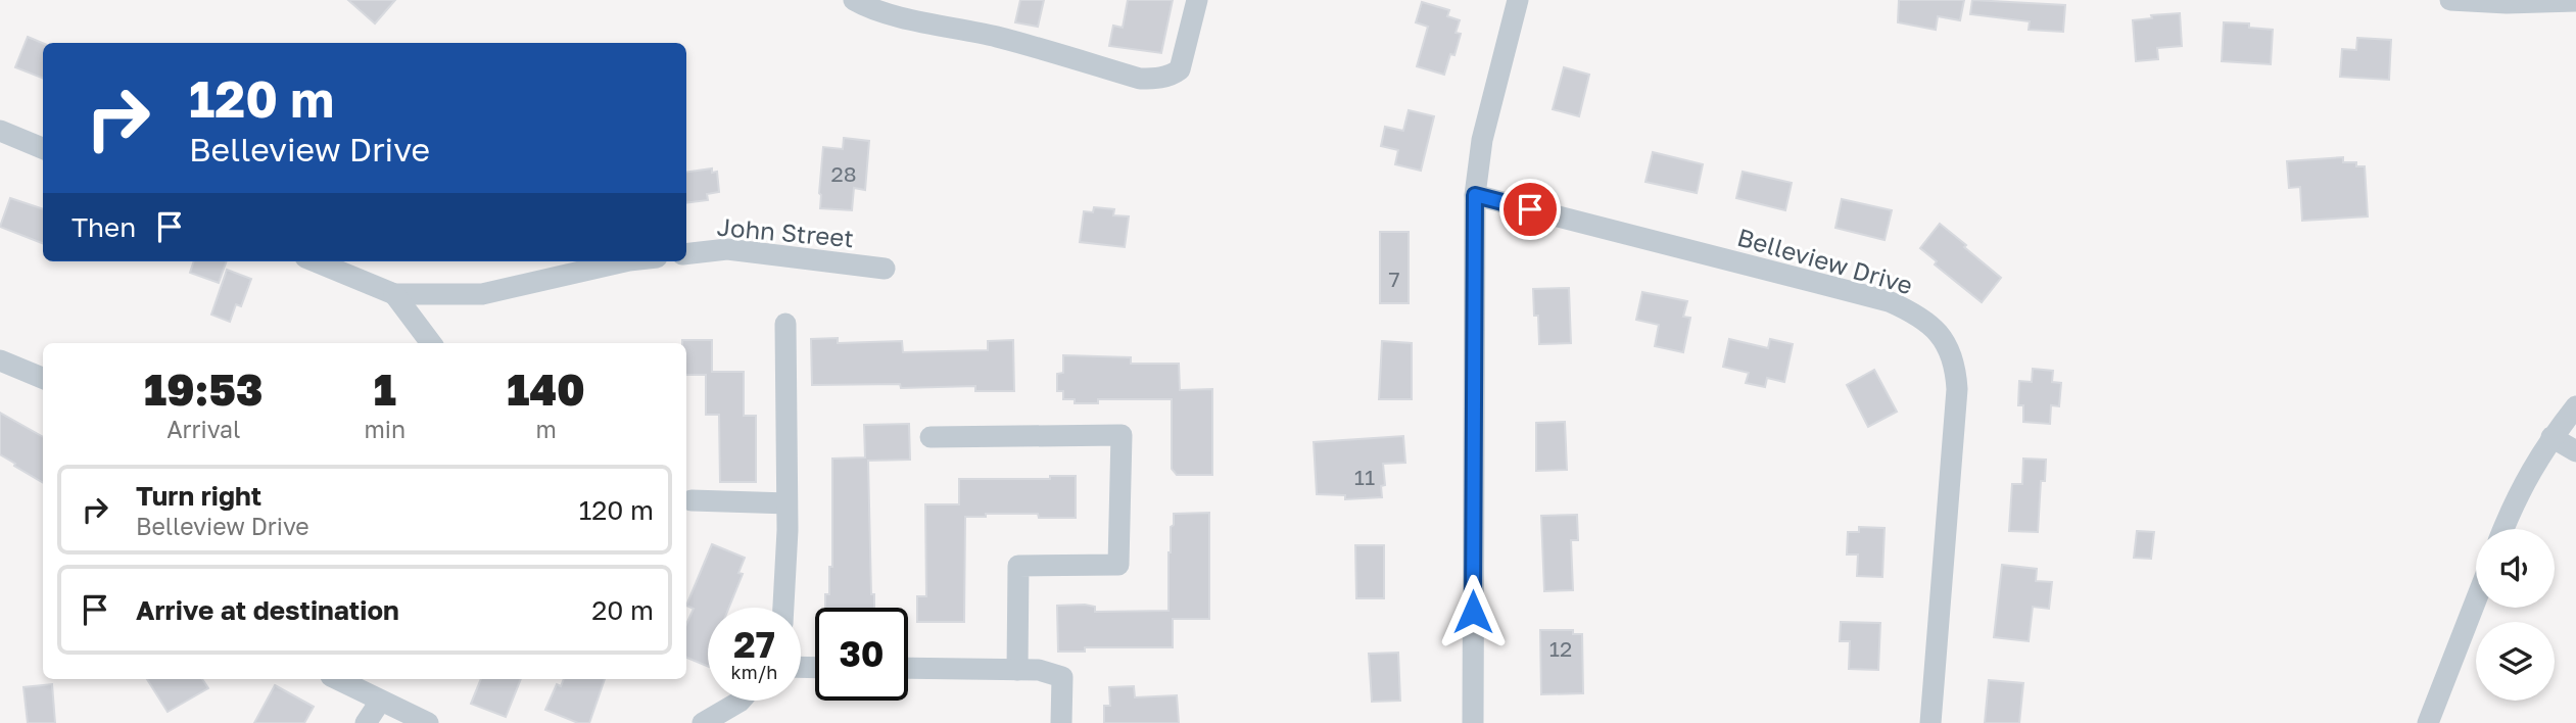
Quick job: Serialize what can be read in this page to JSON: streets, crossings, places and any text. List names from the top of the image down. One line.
{"streets":{"street":["John Street","Belleview Drive"]},"house_numbers":["28","7","11","12"],"page":{"turn":["120 m","Belleview Drive"],"then":"Then","eta":["19:53","Arrival","1","min","140","m"],"list":[{"name":"Turn right","note":"Belleview Drive","value":"120 m"},{"name":"Arrive at destination","value":"20 m"}],"speed":"27 km/h","limit":"30"}}
